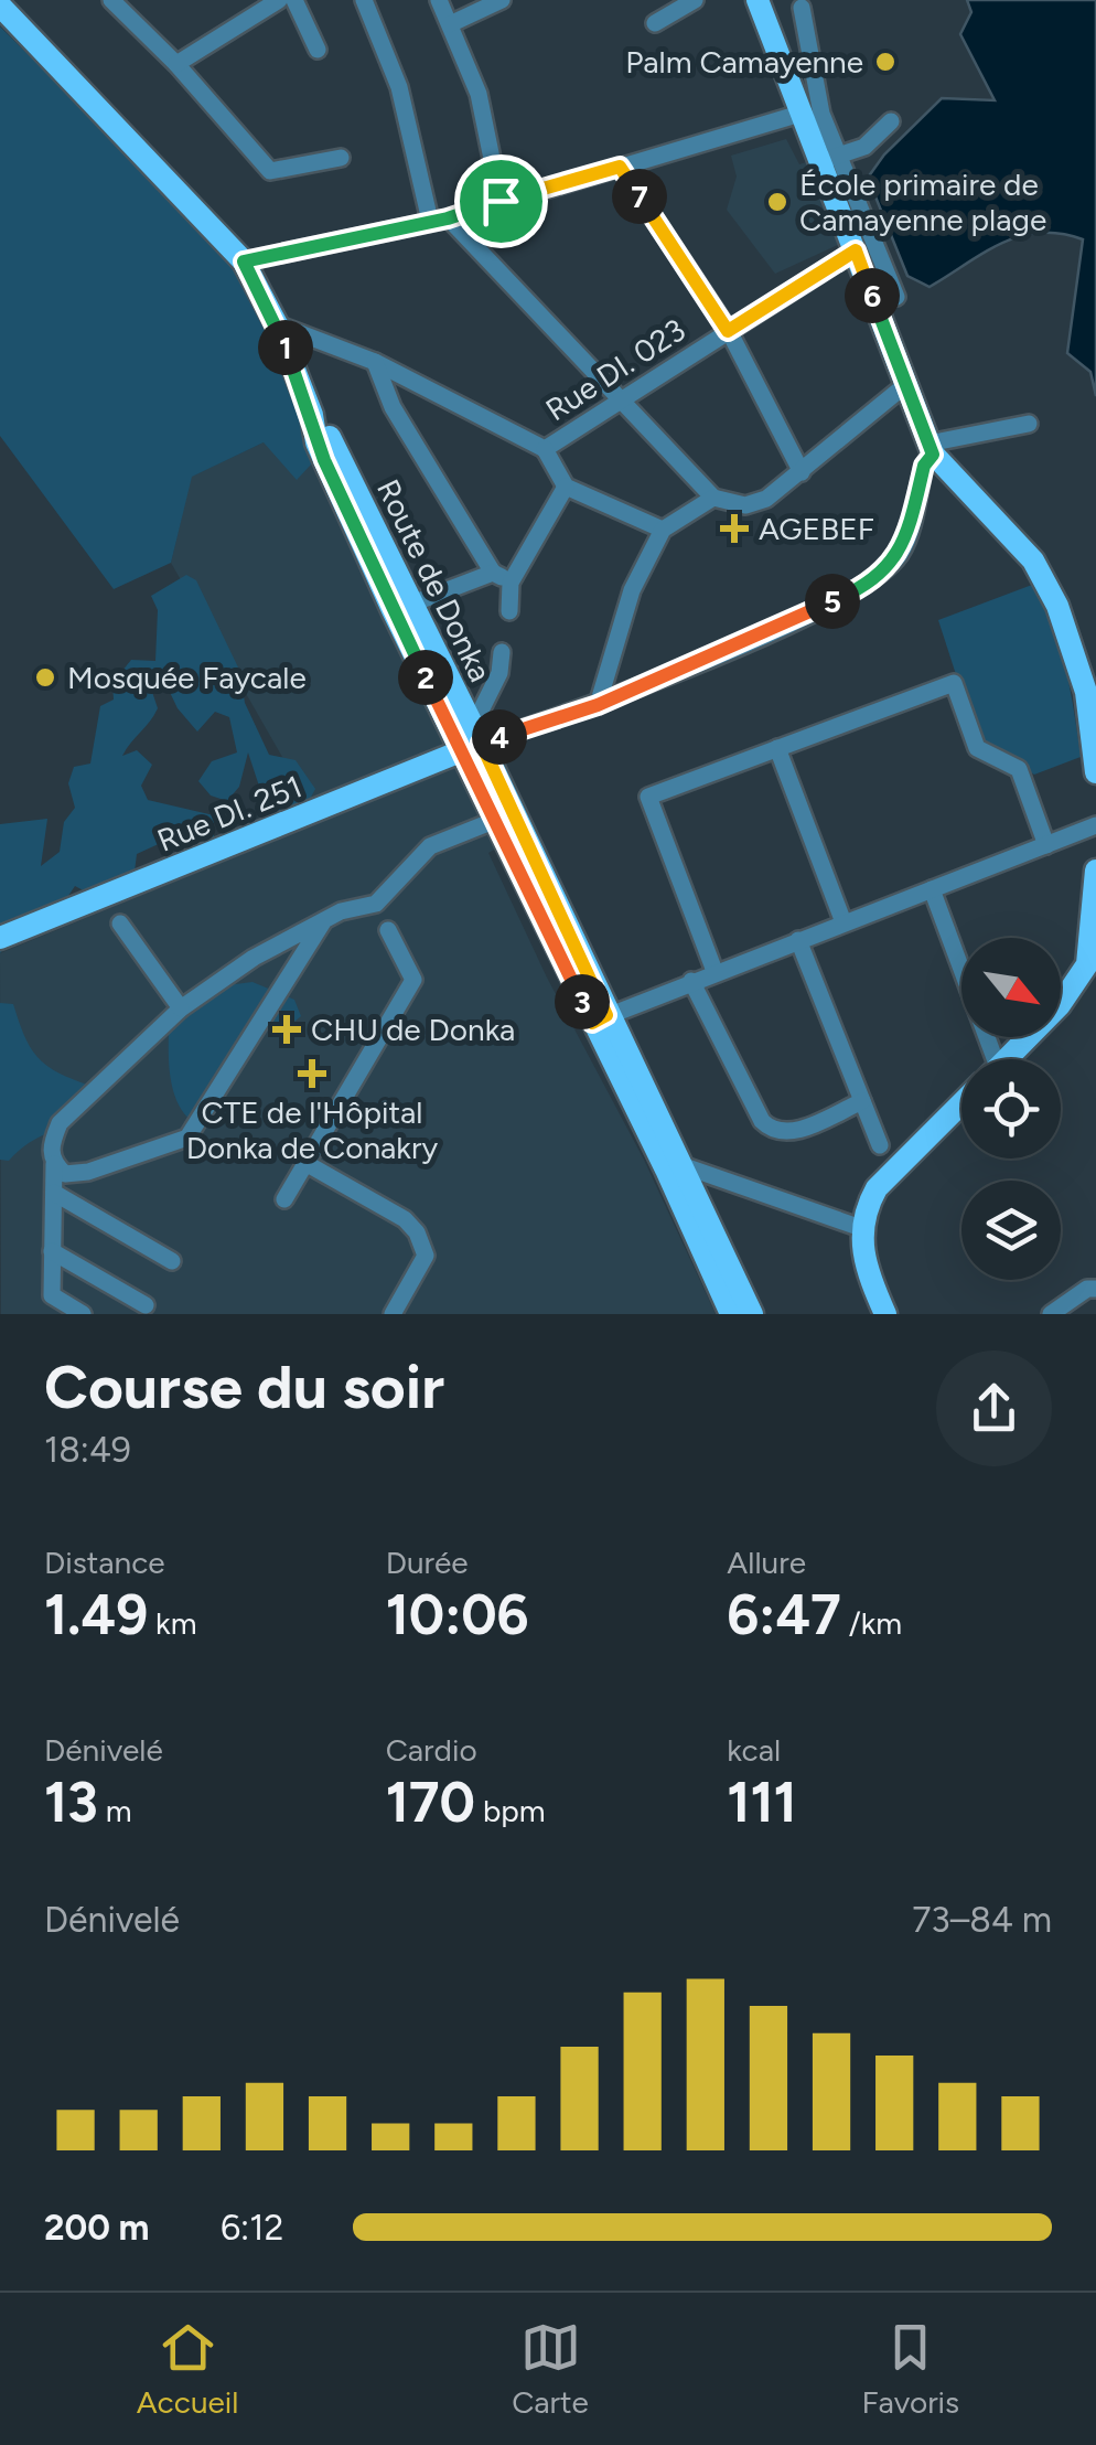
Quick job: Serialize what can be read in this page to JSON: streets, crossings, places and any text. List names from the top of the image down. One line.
{"streets":{"main road":["Route de Donka","Rue DI. 251"],"street":["Rue DI. 023"]},"crossings":[["Rue DI. 023","Route de Donka"],["Route de Donka","Rue DI. 251"]],"places":{"other":["Palm Camayenne","École primaire de Camayenne plage","Mosquée Faycale"],"health":["AGEBEF","CHU de Donka","CTE de l'Hôpital Donka de Conakry"]},"north":"bottom right","page":{"pins":["7","6","1","5","2","4","3"],"heading":["Course du soir","18:49"],"stats":[["Distance","1.49 km"],["Durée","10:06"],["Allure","6:47 /km"],["Dénivelé","13 m"],["Cardio","170 bpm"],["kcal","111"]],"chart":["Dénivelé","73–84 m"],"list":[{"name":"200 m","note":"6:12"}],"tabs":["Accueil","Carte","Favoris"]}}
